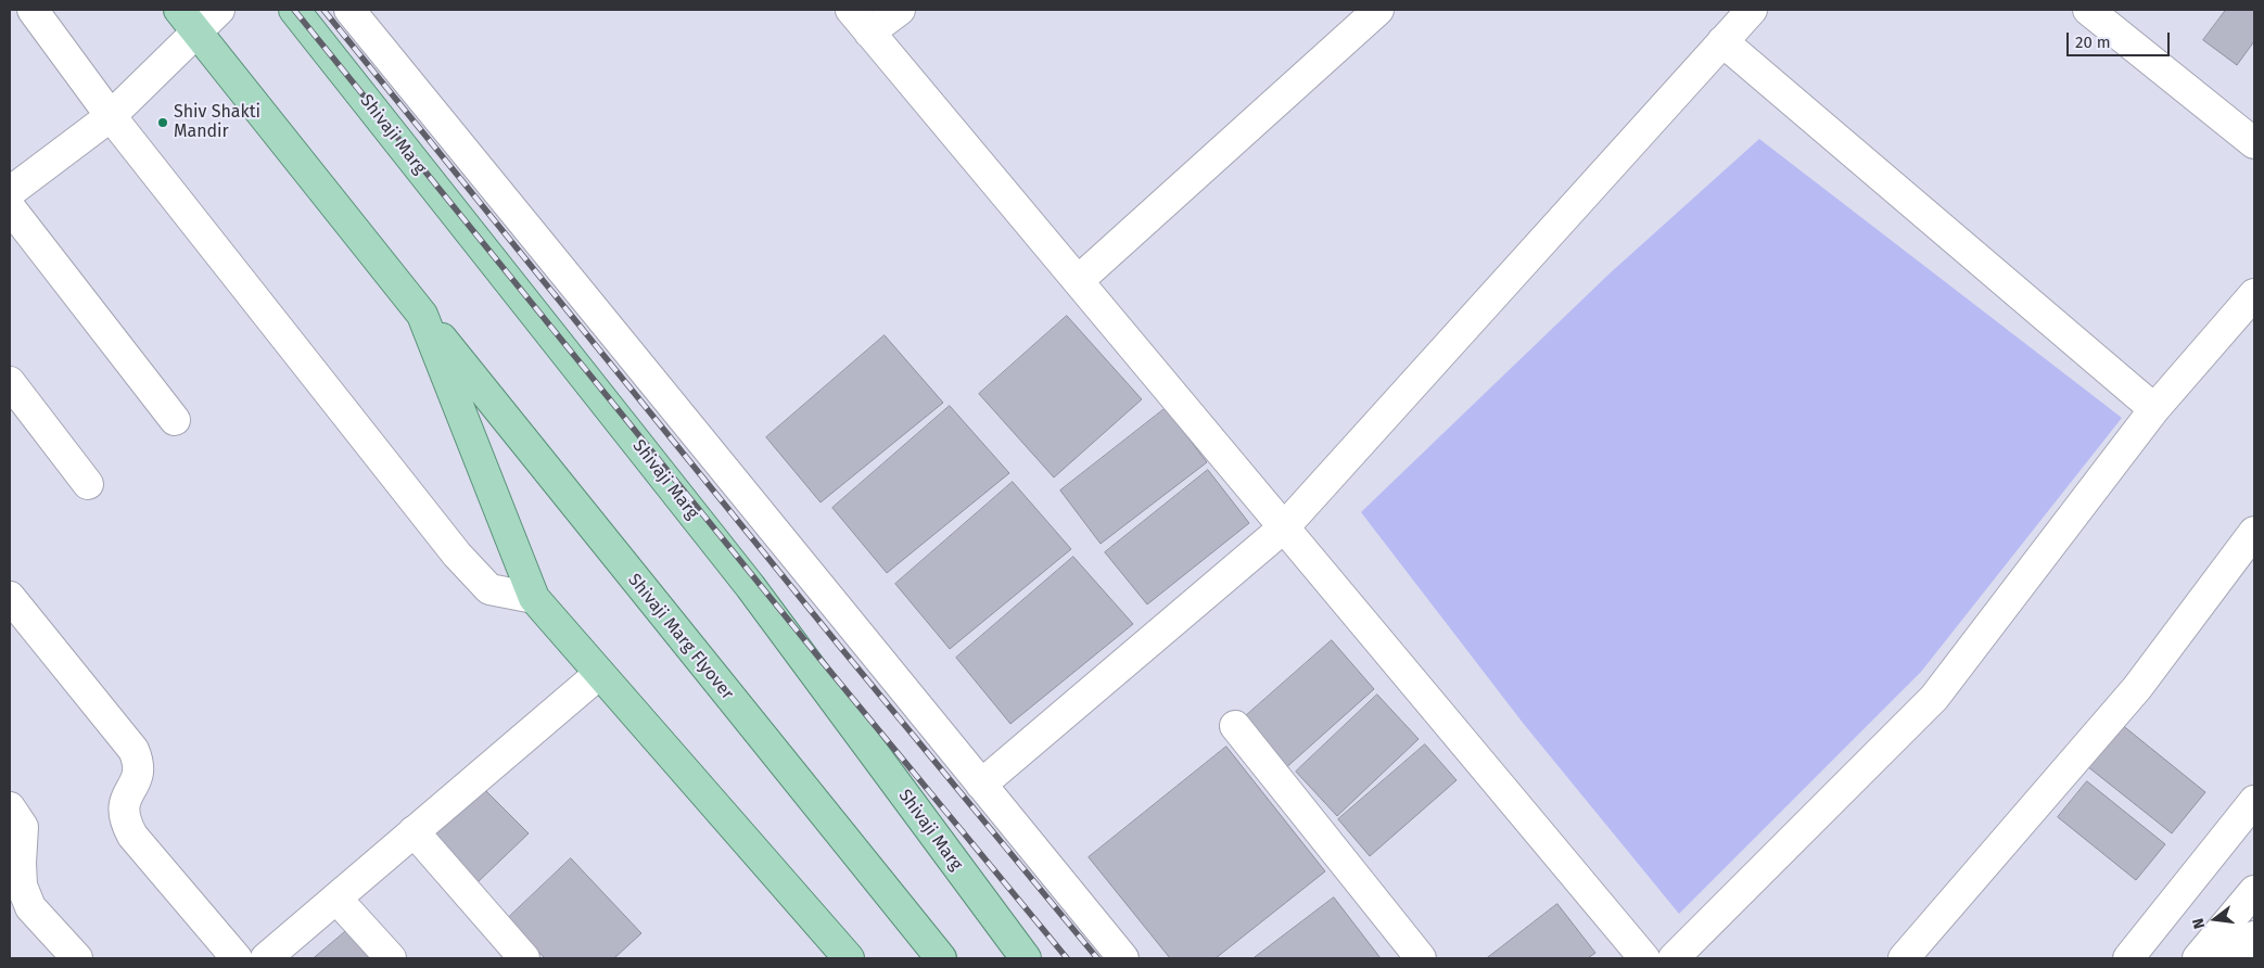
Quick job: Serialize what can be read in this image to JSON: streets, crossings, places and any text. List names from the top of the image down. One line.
{"streets":{"main road":["Shivaji Marg","Shivaji Marg Flyover"]},"places":["Shiv Shakti Mandir"],"scale_bar":"20 m","north":"left"}
